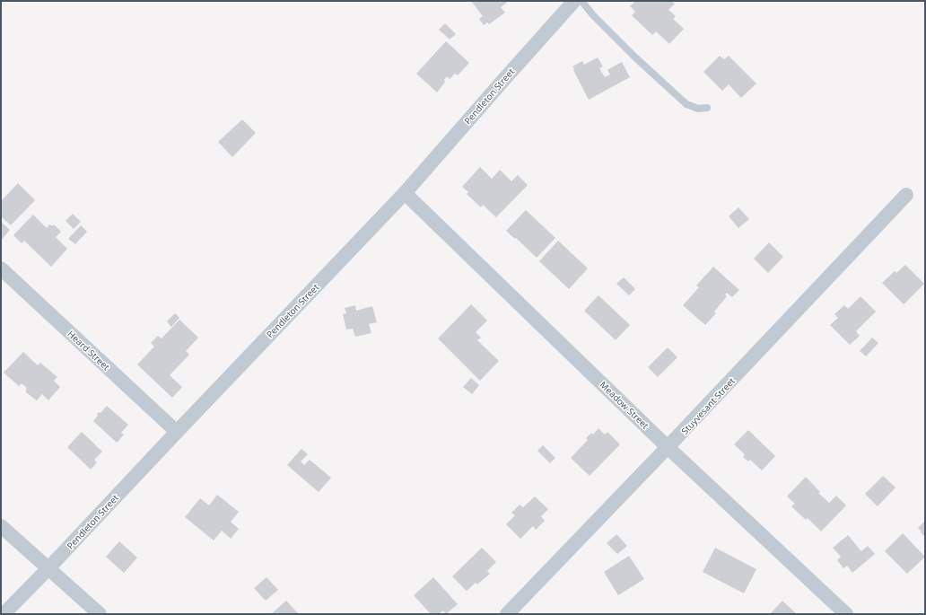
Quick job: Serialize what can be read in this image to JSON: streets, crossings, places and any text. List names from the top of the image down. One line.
{"streets":{"street":["Pendleton Street","Heard Street","Meadow Street","Stuyvesant Street"]},"crossings":[["Pendleton Street","Heard Street"],["Pendleton Street","Meadow Street"],["Meadow Street","Stuyvesant Street"]]}
